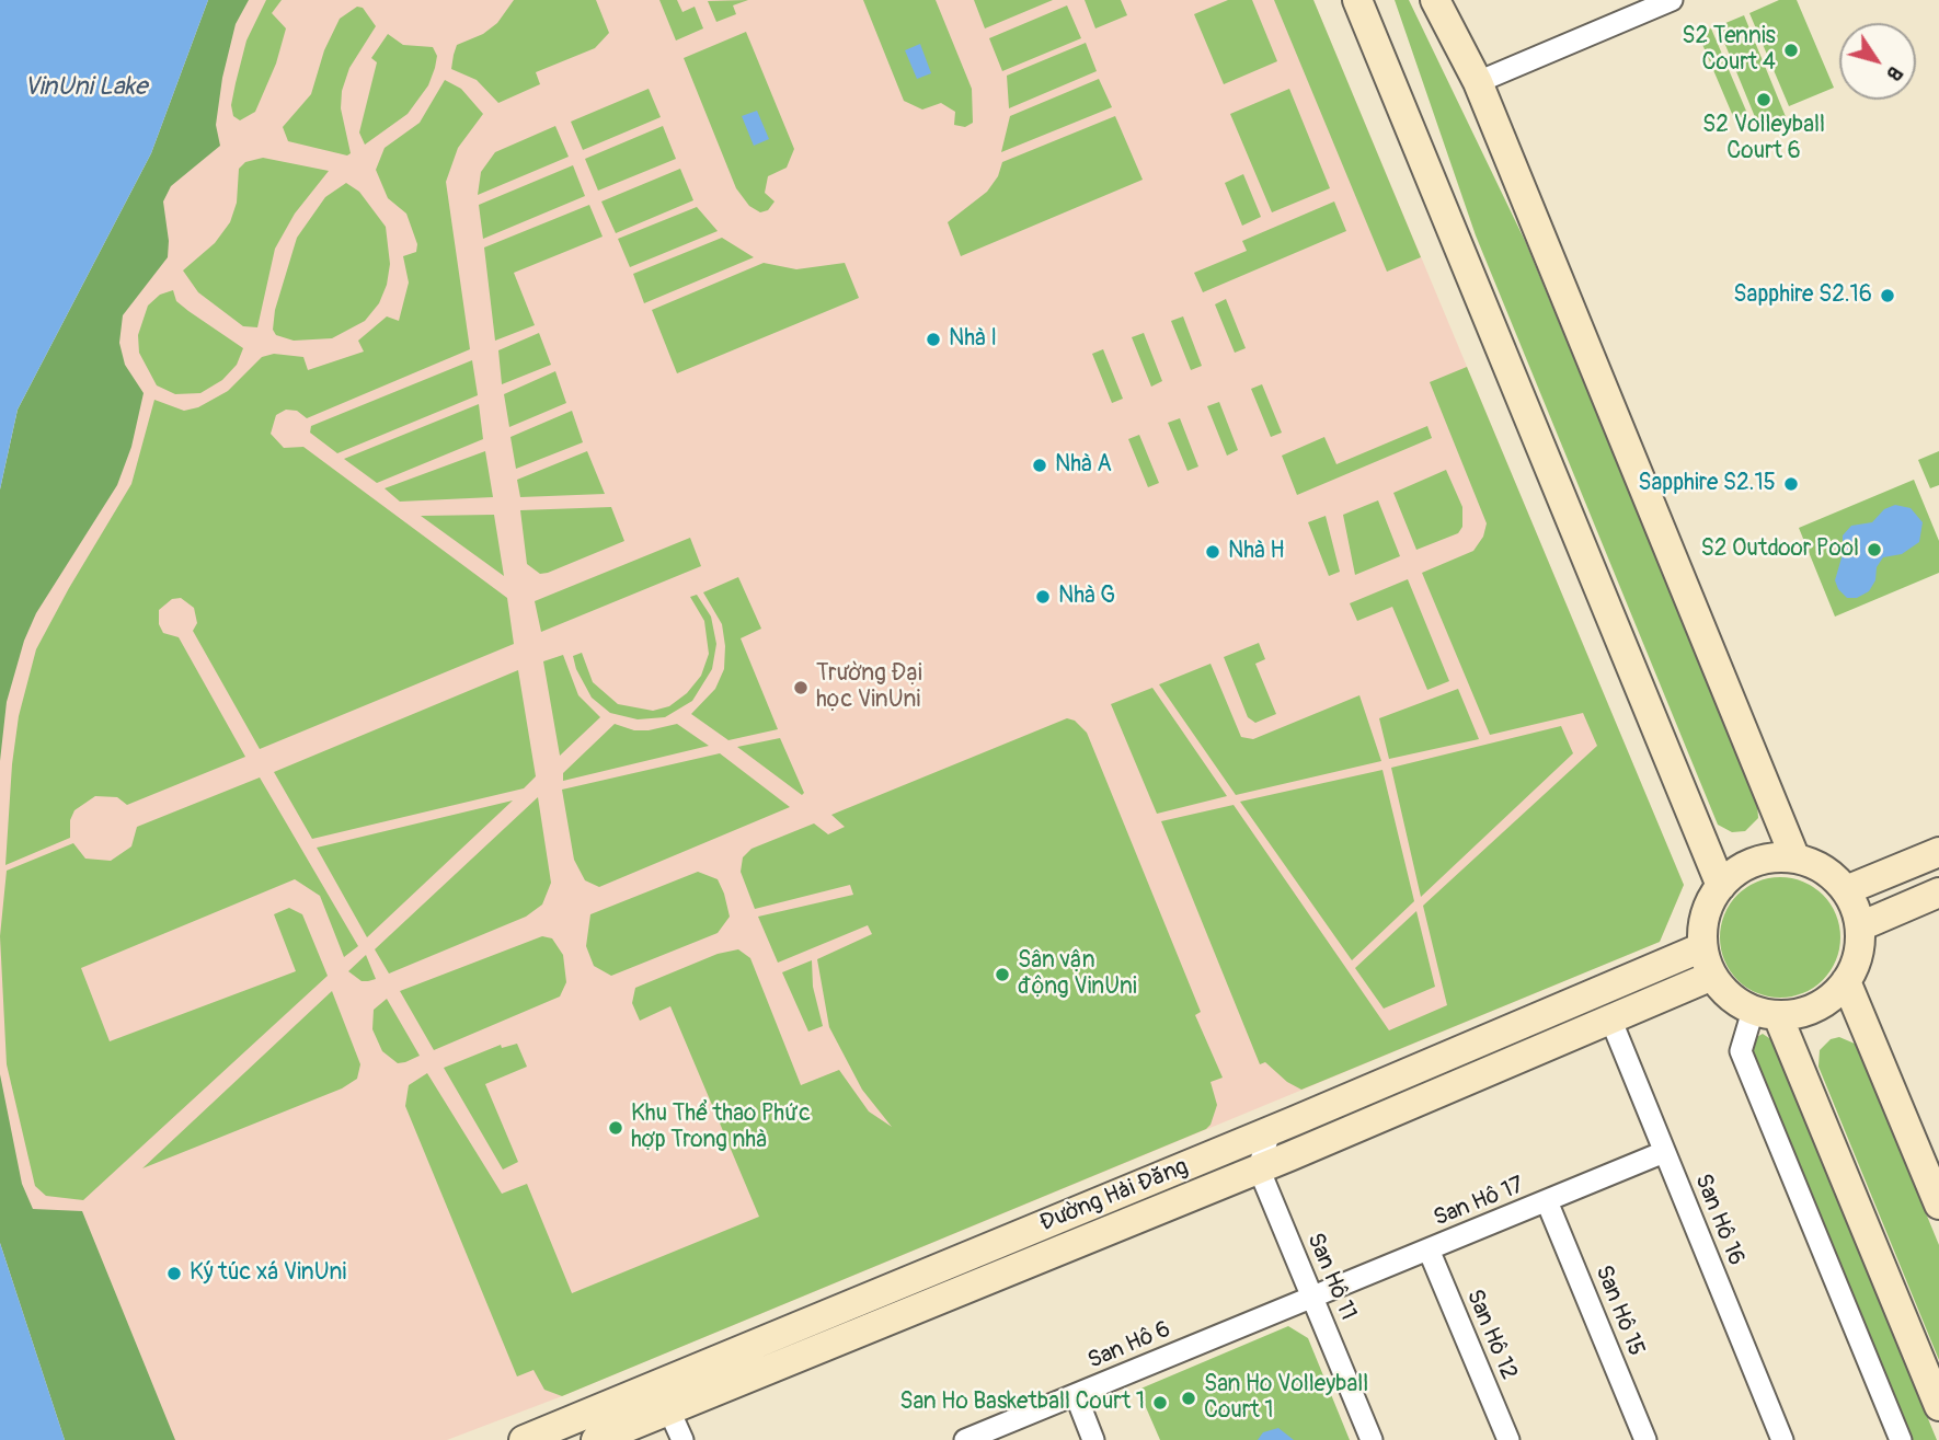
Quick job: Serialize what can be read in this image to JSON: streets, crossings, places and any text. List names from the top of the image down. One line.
{"streets":{"main road":["Đường Hải Đăng"],"street":["San Hô 17","San Hô 16","San Hô 11","San Hô 15","San Hô 12","San Hô 6"]},"crossings":[["Đường Hải Đăng","San Hô 16"],["Đường Hải Đăng","San Hô 11"],["San Hô 17","San Hô 16"],["San Hô 17","San Hô 11"],["San Hô 17","San Hô 15"],["San Hô 17","San Hô 12"],["San Hô 17","San Hô 6"],["San Hô 11","San Hô 6"]],"water":["VinUni Lake"],"places":["S2 Tennis Court 4","S2 Volleyball Court 6","Sapphire S2.16","Nhà I","Nhà A","Sapphire S2.15","S2 Outdoor Pool","Nhà H","Nhà G","Trường Đại học VinUni","Sân vận động VinUni","Khu Thể thao Phức hợp Trong nhà","Ký túc xá VinUni","San Ho Volleyball Court 1","San Ho Basketball Court 1"],"north":"bottom right"}
